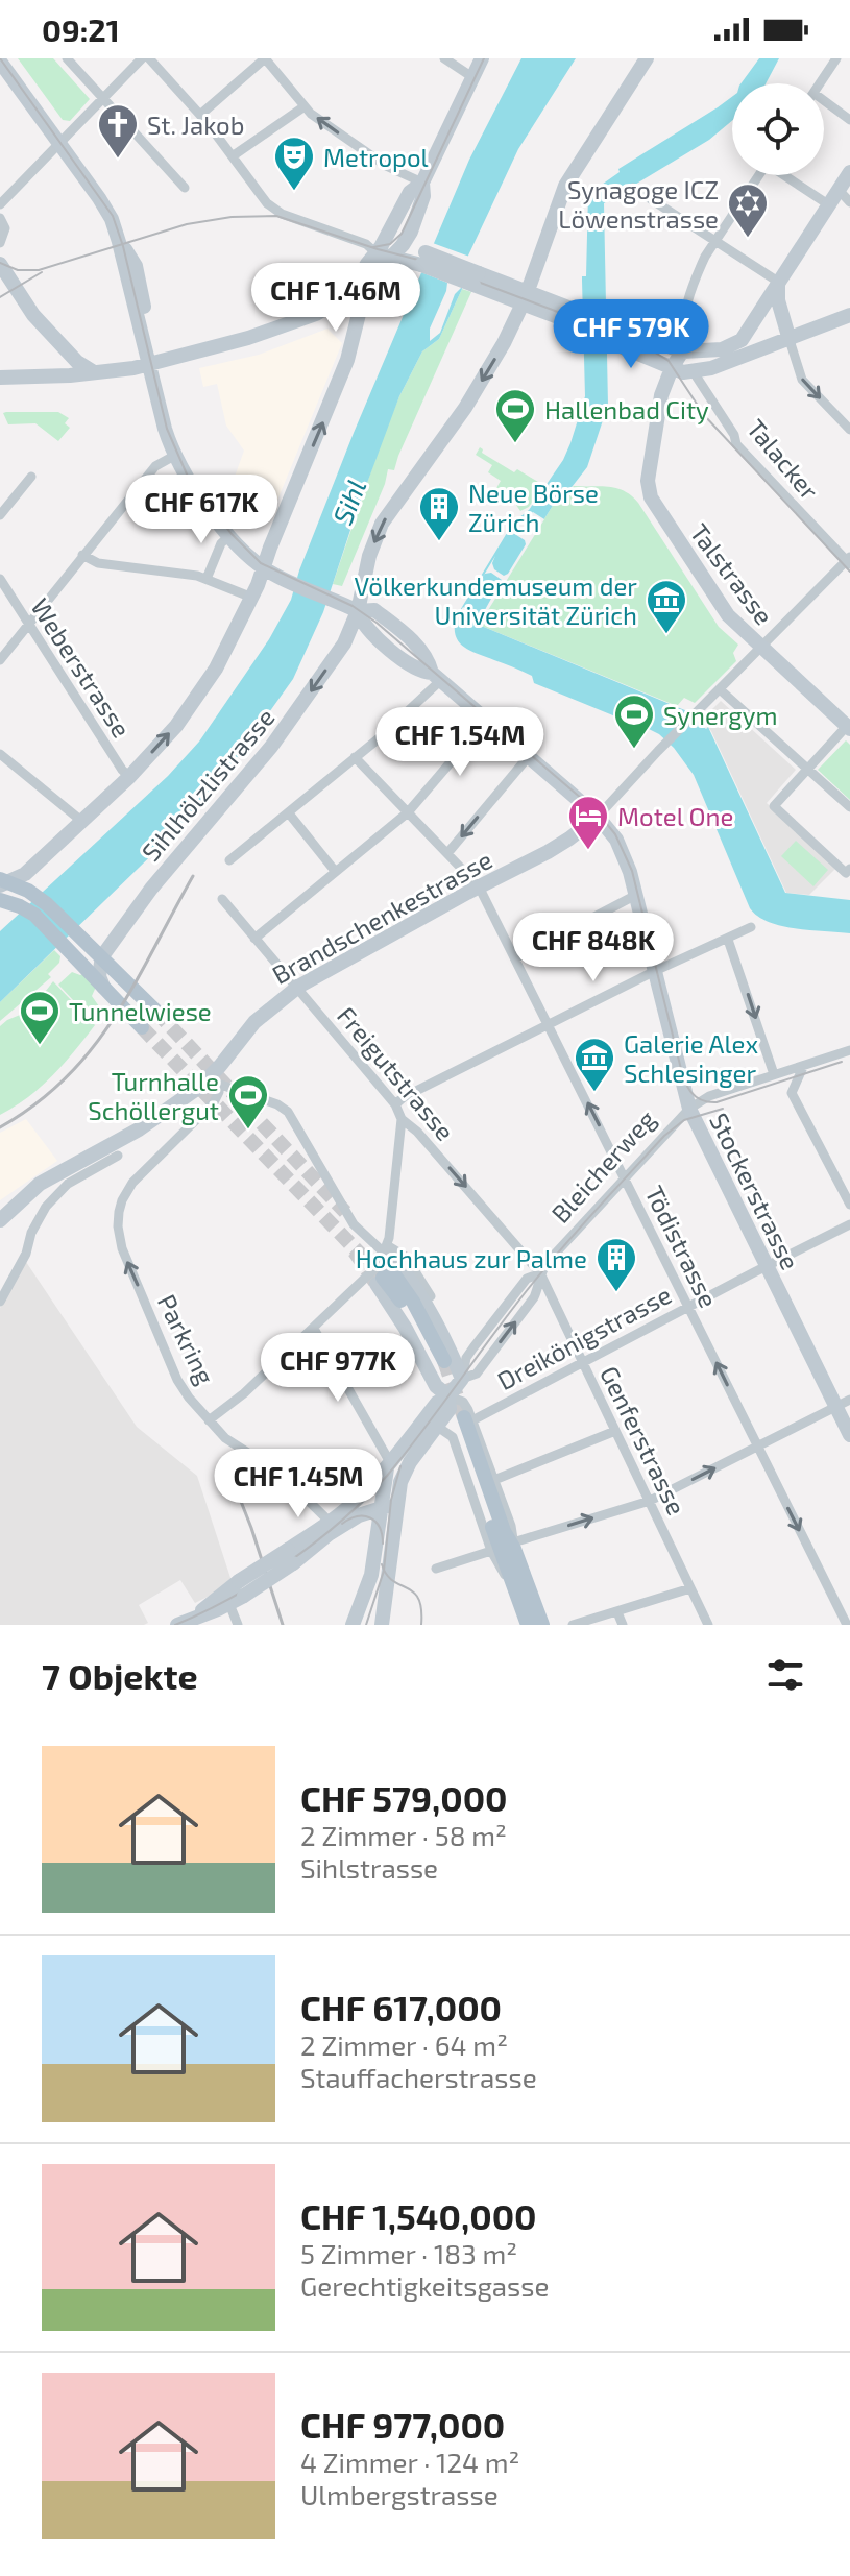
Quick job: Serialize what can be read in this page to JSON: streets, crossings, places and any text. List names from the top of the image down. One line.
{"streets":{"street":["Talacker","Talstrasse","Weberstrasse","Sihlhölzlistrasse","Brandschenkestrasse","Freigutstrasse","Bleicherweg","Stockerstrasse","Tödistrasse","Dreikönigstrasse","Parkring","Genferstrasse"]},"crossings":[["Talacker","Brandschenkestrasse"],["Talstrasse","Brandschenkestrasse"],["Sihlhölzlistrasse","Stockerstrasse"],["Brandschenkestrasse","Freigutstrasse"],["Brandschenkestrasse","Stockerstrasse"],["Brandschenkestrasse","Tödistrasse"],["Brandschenkestrasse","Parkring"],["Freigutstrasse","Bleicherweg"],["Freigutstrasse","Genferstrasse"],["Bleicherweg","Stockerstrasse"],["Bleicherweg","Tödistrasse"],["Bleicherweg","Genferstrasse"],["Stockerstrasse","Dreikönigstrasse"],["Tödistrasse","Dreikönigstrasse"],["Dreikönigstrasse","Genferstrasse"]],"one_way":["Freigutstrasse","Parkring"],"water":["Sihl"],"places":{"church":["St. Jakob"],"theatre":["Metropol"],"synagogue":["Synagoge ICZ Löwenstrasse"],"sports":["Hallenbad City","Synergym","Tunnelwiese","Turnhalle Schöllergut"],"building":["Neue Börse Zürich","Hochhaus zur Palme"],"museum":["Völkerkundemuseum der Universität Zürich","Galerie Alex Schlesinger"],"hotel":["Motel One"]},"page":{"status":"09:21","price":["CHF 1.46M","CHF 579K","CHF 617K","CHF 1.54M","CHF 848K","CHF 977K","CHF 1.45M"],"heading":"7 Objekte","list":[{"name":"CHF 579,000","note":"2 Zimmer · 58 m² · Sihlstrasse"},{"name":"CHF 617,000","note":"2 Zimmer · 64 m² · Stauffacherstrasse"},{"name":"CHF 1,540,000","note":"5 Zimmer · 183 m² · Gerechtigkeitsgasse"},{"name":"CHF 977,000","note":"4 Zimmer · 124 m² · Ulmbergstrasse"}]}}
